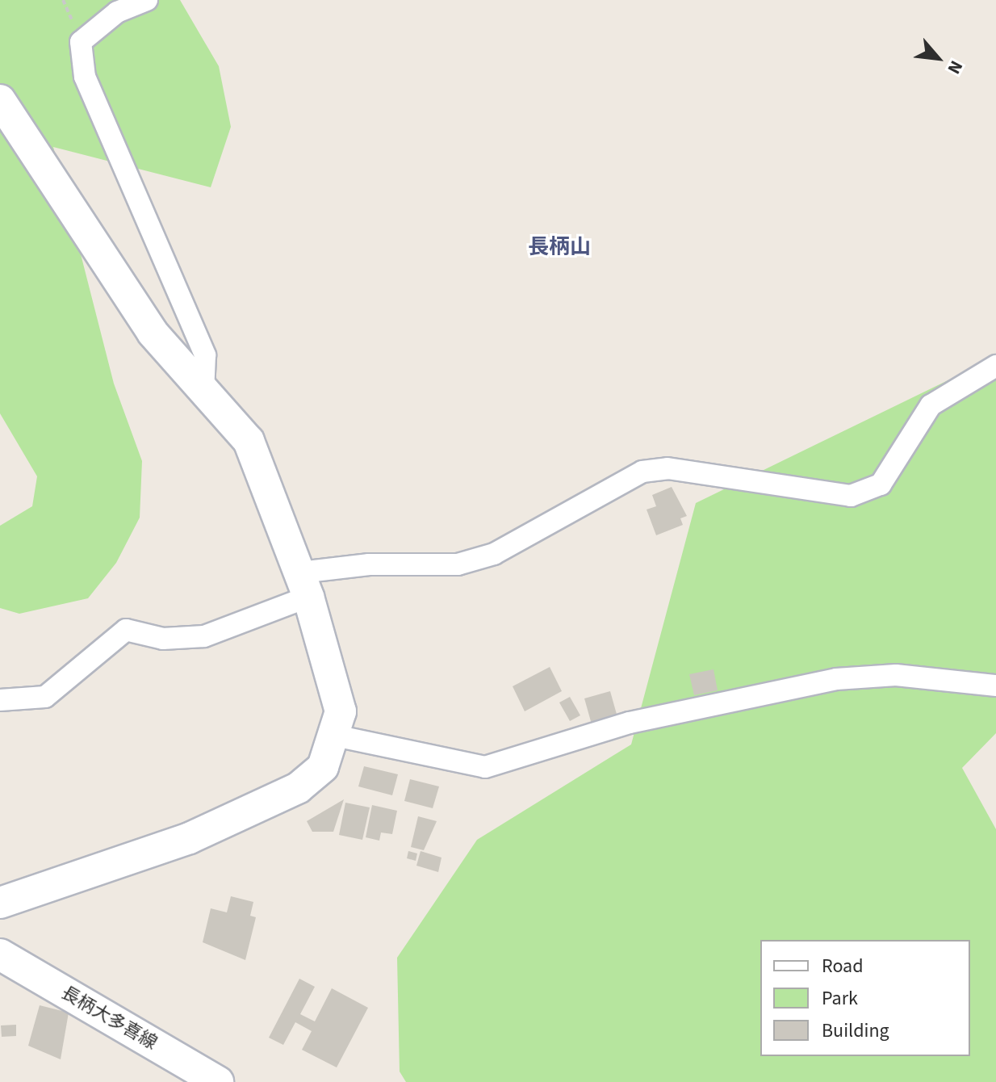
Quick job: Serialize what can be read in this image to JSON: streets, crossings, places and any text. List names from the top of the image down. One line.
{"streets":{"street":["長柄大多喜線"]},"districts":["長柄山"],"legend":["Road","Park","Building"],"north":"bottom right"}
